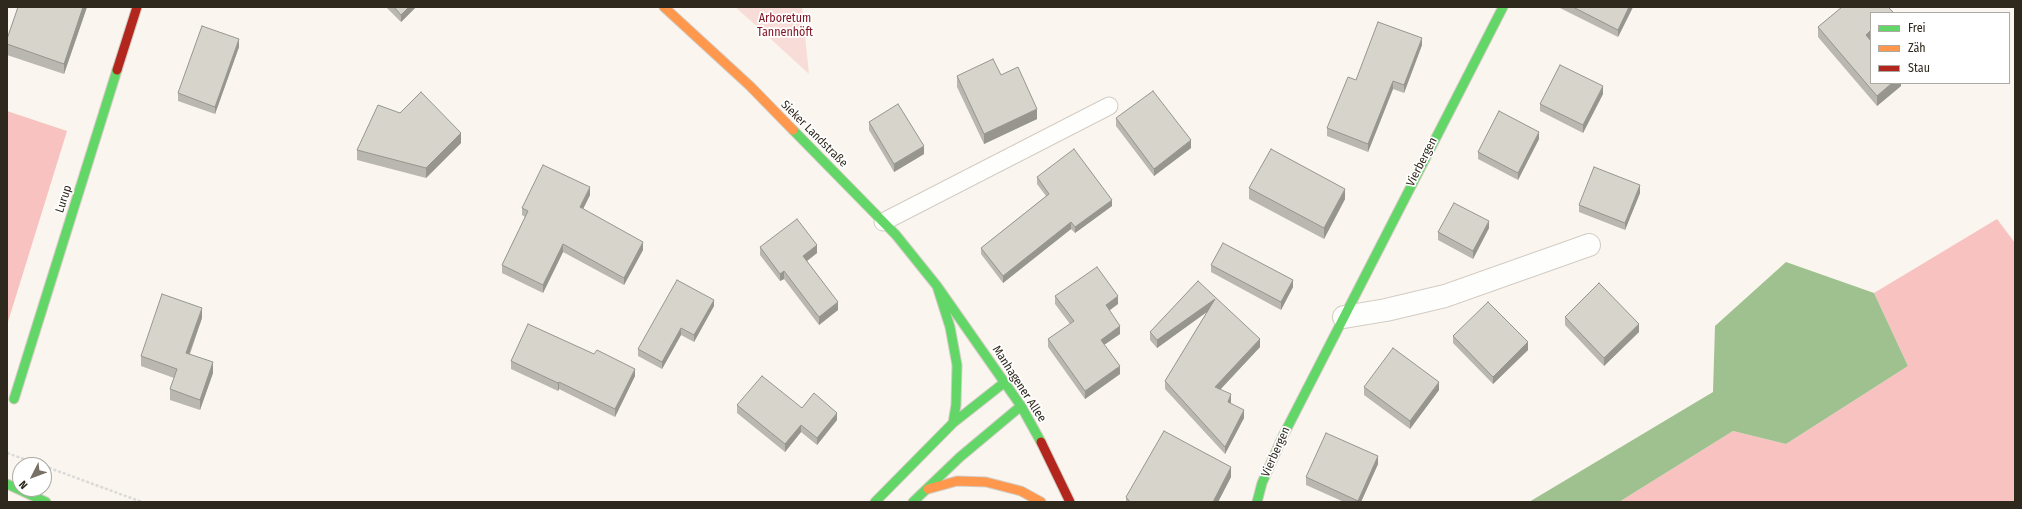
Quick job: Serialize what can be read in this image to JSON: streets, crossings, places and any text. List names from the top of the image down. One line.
{"streets":{"main road":["Sieker Landstraße","Vierbergen","Lurup","Manhagener Allee"]},"crossings":[["Sieker Landstraße","Manhagener Allee"]],"parks":["Arboretum Tannenhöft"],"legend":["Frei","Zäh","Stau"],"north":"bottom left"}
